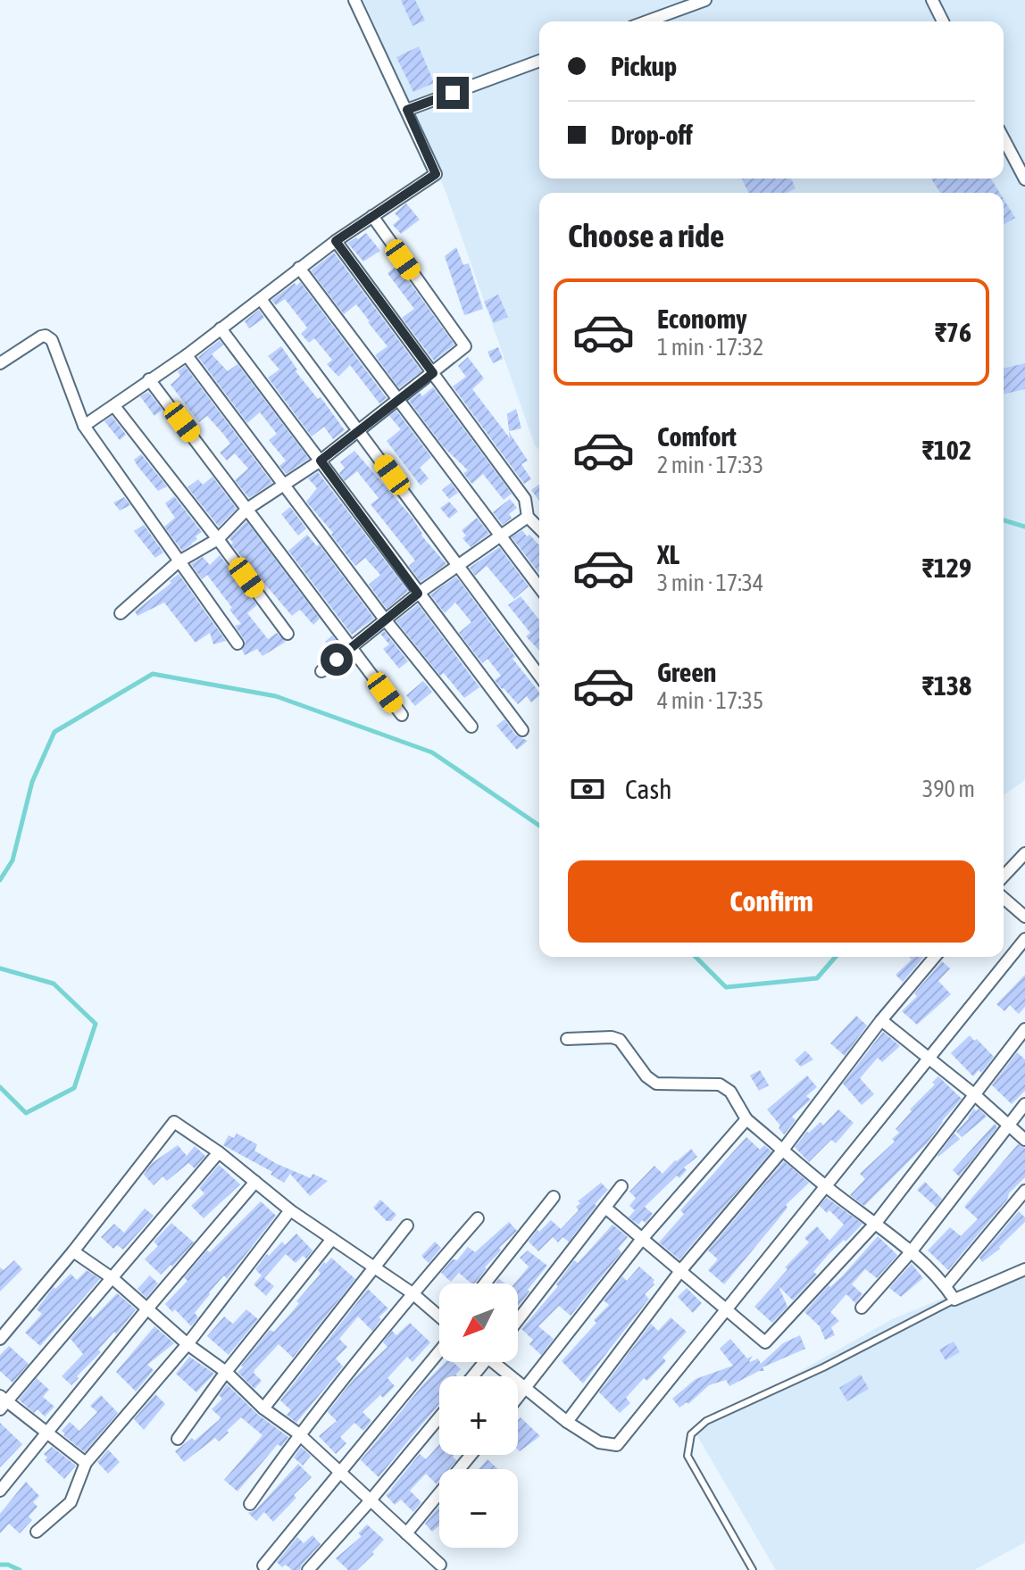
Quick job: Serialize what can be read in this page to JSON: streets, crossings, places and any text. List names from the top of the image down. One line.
{"north":"bottom left","page":{"banner":["Pickup","Drop-off"],"heading":"Choose a ride","list":[{"name":"Economy","note":"1 min · 17:32","value":"₹76"},{"name":"Comfort","note":"2 min · 17:33","value":"₹102"},{"name":"XL","note":"3 min · 17:34","value":"₹129"},{"name":"Green","note":"4 min · 17:35","value":"₹138"}],"pay":["Cash","390 m"],"buttons":"Confirm","map_buttons":["+","−"]}}
